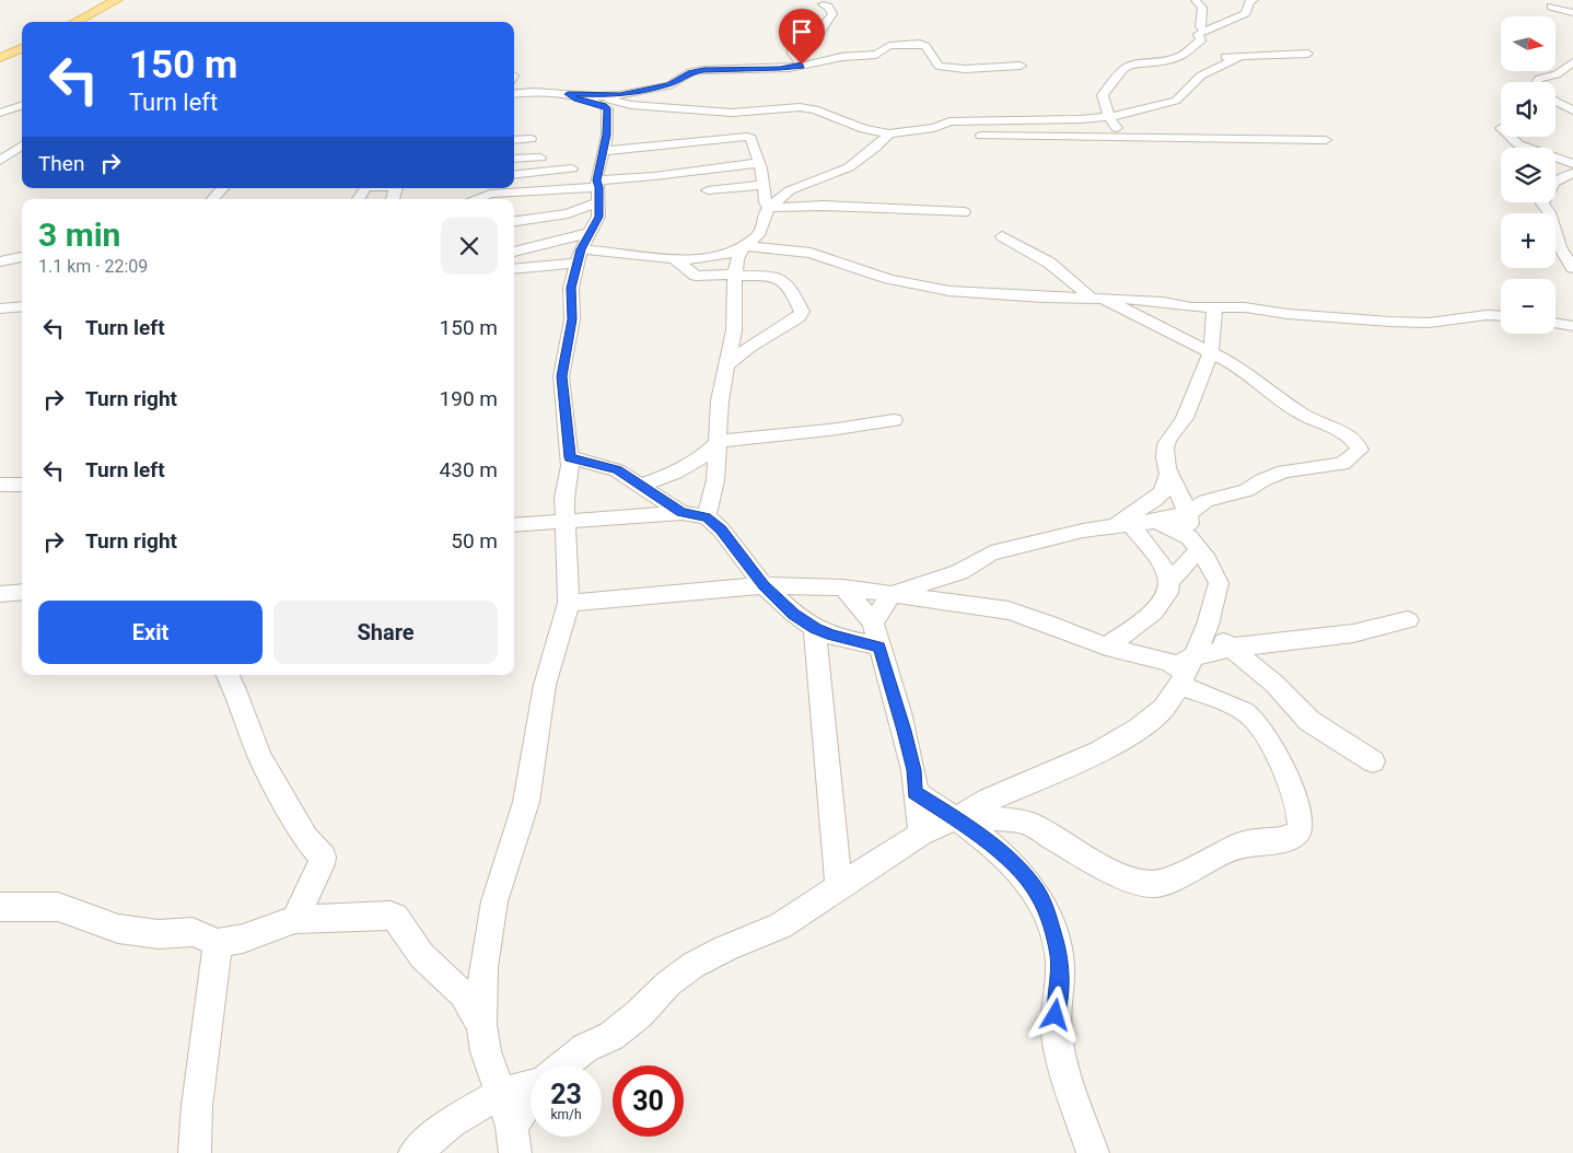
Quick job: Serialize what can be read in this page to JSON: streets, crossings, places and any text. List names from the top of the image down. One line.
{"north":"right","page":{"map_buttons":["+","−"],"turn":["150 m","Turn left"],"then":"Then","heading":["3 min","1.1 km · 22:09"],"list":[{"name":"Turn left","value":"150 m"},{"name":"Turn right","value":"190 m"},{"name":"Turn left","value":"430 m"},{"name":"Turn right","value":"50 m"}],"buttons":["Exit","Share"],"speed":"23 km/h","limit":"30"}}
